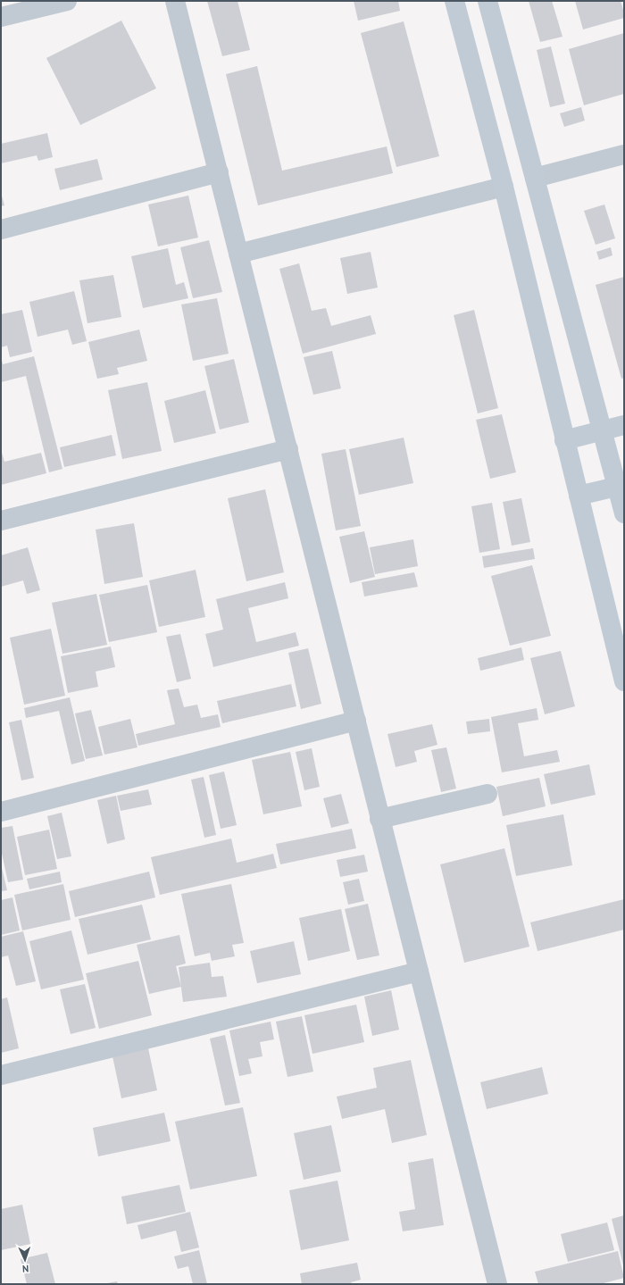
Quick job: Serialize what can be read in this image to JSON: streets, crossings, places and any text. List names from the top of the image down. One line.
{"north":"bottom"}
